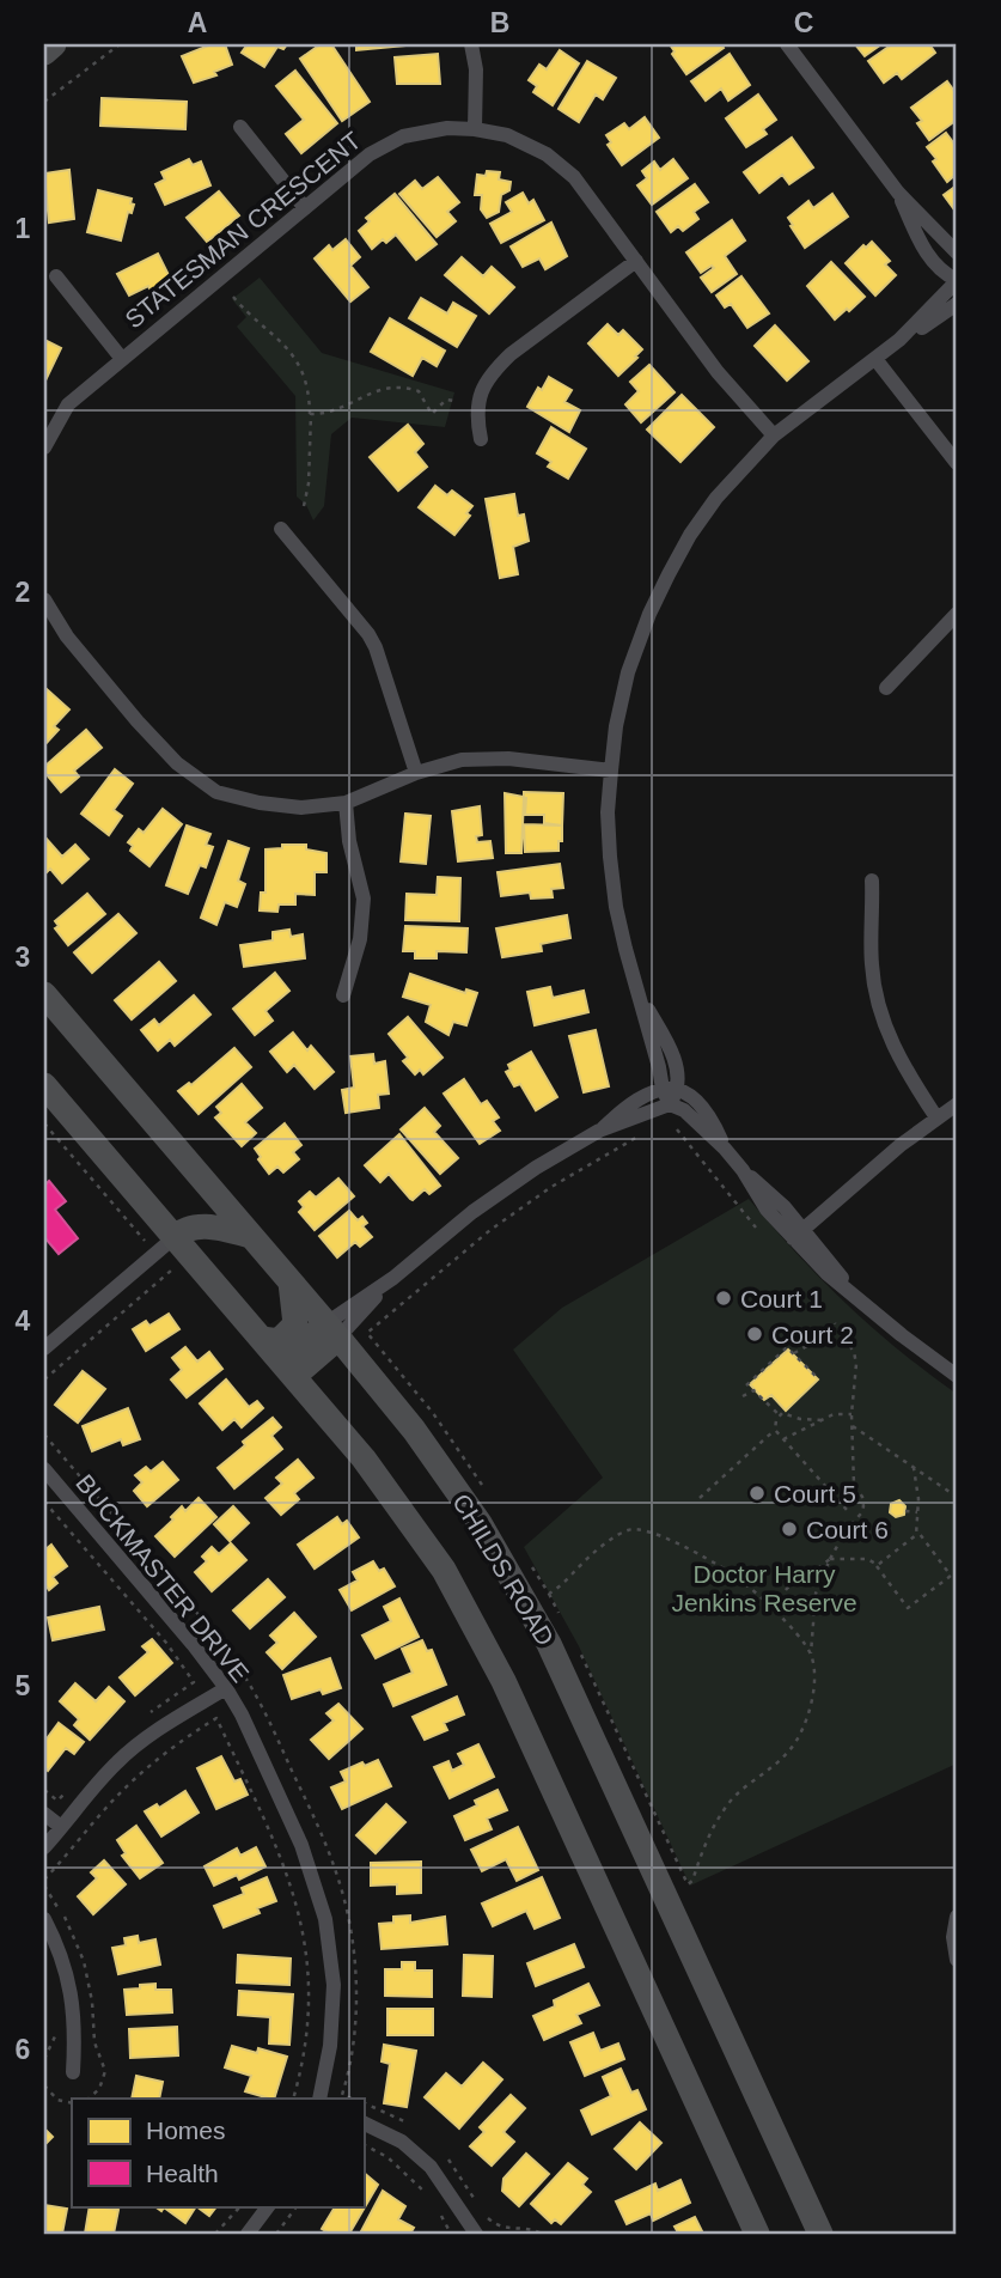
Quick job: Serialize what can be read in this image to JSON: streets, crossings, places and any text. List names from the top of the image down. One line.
{"streets":{"main road":["CHILDS ROAD"],"street":["STATESMAN CRESCENT","BUCKMASTER DRIVE"]},"parks":["Doctor Harry Jenkins Reserve"],"places":["Court 1","Court 2","Court 5","Court 6"],"legend":["Homes","Health"],"grid":{"columns":["A","B","C"],"rows":["1","2","3","4","5","6"]}}
